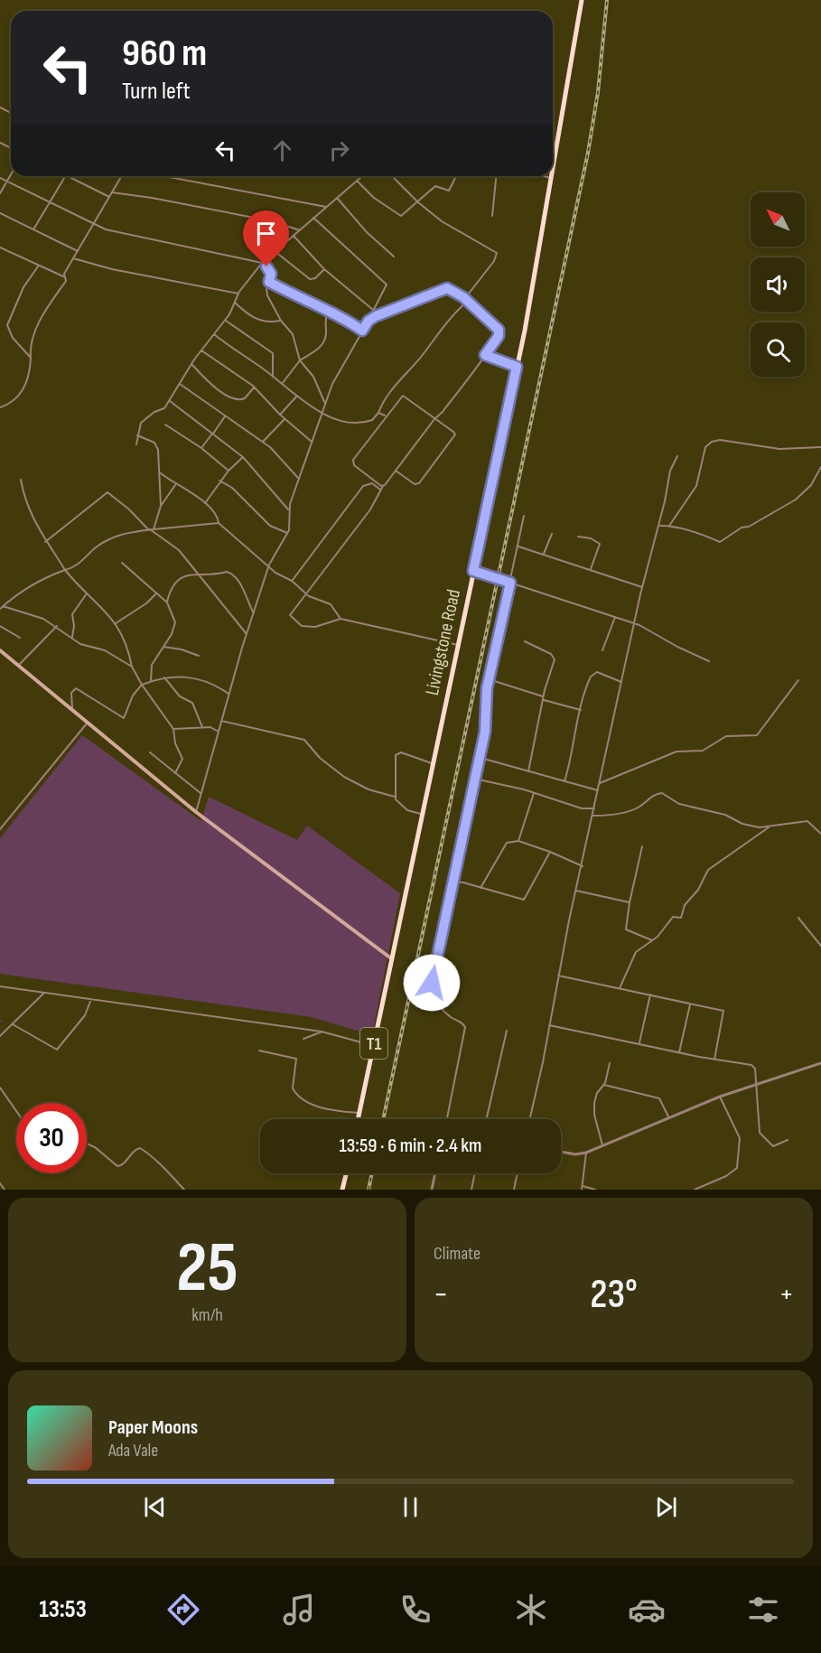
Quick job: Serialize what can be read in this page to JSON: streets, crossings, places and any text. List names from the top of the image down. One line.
{"streets":{"highway":["Livingstone Road","T1"]},"north":"top left","page":{"turn":["960 m","Turn left"],"limit":"30","trip":"13:59 · 6 min · 2.4 km","tile":[["25","km/h"],"Climate"],"heat":["−","23°","+"],"song":["Paper Moons","Ada Vale"],"tabs":"13:53"}}
